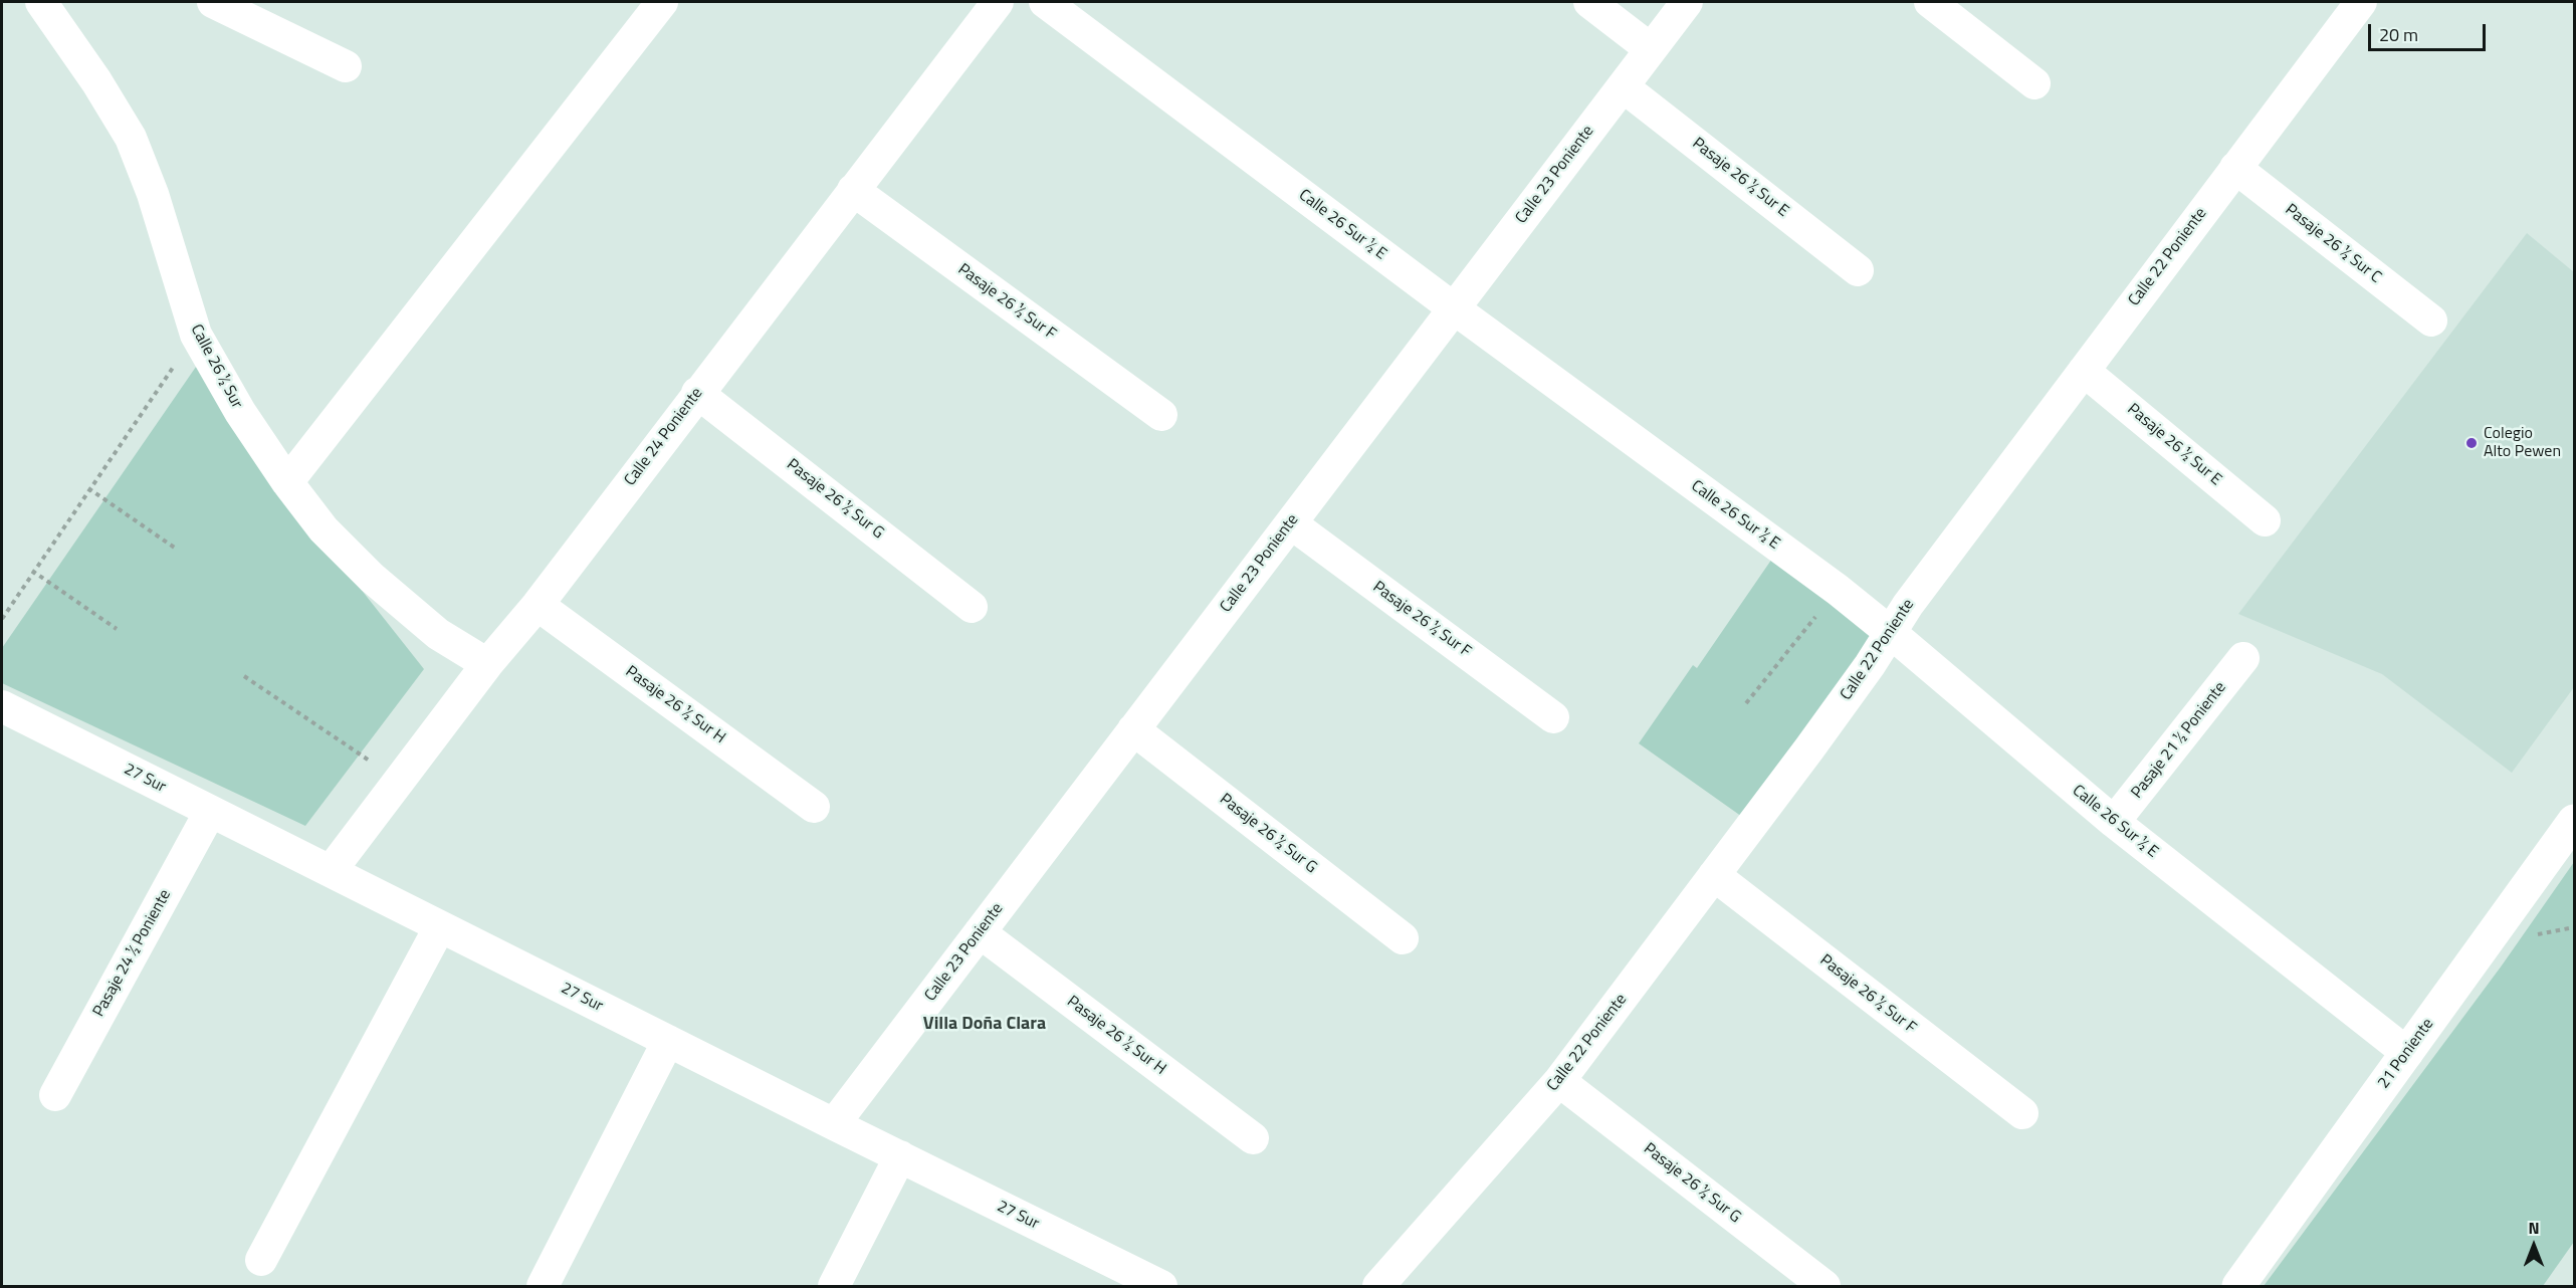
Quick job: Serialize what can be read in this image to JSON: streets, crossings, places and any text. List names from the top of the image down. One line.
{"streets":{"street":["Calle 23 Poniente","Pasaje 26 ½ Sur E","Calle 26 Sur ½ E","Pasaje 26 ½ Sur C","Calle 22 Poniente","Pasaje 26 ½ Sur F","Calle 26 ½ Sur","Calle 24 Poniente","Pasaje 26 ½ Sur G","Pasaje 26 ½ Sur H","Pasaje 21 ½ Poniente","27 Sur","Pasaje 24 ½ Poniente","21 Poniente"]},"crossings":[["Calle 23 Poniente","Pasaje 26 ½ Sur E"],["Calle 23 Poniente","Calle 26 Sur ½ E"],["Calle 23 Poniente","Pasaje 26 ½ Sur F"],["Calle 23 Poniente","Pasaje 26 ½ Sur G"],["Calle 23 Poniente","Pasaje 26 ½ Sur H"],["Calle 23 Poniente","27 Sur"],["Pasaje 26 ½ Sur E","Calle 22 Poniente"],["Calle 26 Sur ½ E","Calle 22 Poniente"],["Calle 26 Sur ½ E","Pasaje 21 ½ Poniente"],["Calle 26 Sur ½ E","21 Poniente"],["Pasaje 26 ½ Sur C","Calle 22 Poniente"],["Calle 22 Poniente","Pasaje 26 ½ Sur F"],["Calle 22 Poniente","Pasaje 26 ½ Sur G"],["Pasaje 26 ½ Sur F","Calle 24 Poniente"],["Calle 26 ½ Sur","Calle 24 Poniente"],["Calle 24 Poniente","Pasaje 26 ½ Sur G"],["Calle 24 Poniente","Pasaje 26 ½ Sur H"],["Calle 24 Poniente","27 Sur"],["27 Sur","Pasaje 24 ½ Poniente"]],"districts":["Villa Doña Clara"],"places":["Colegio Alto Pewen"],"scale_bar":"20 m","north":"top"}
